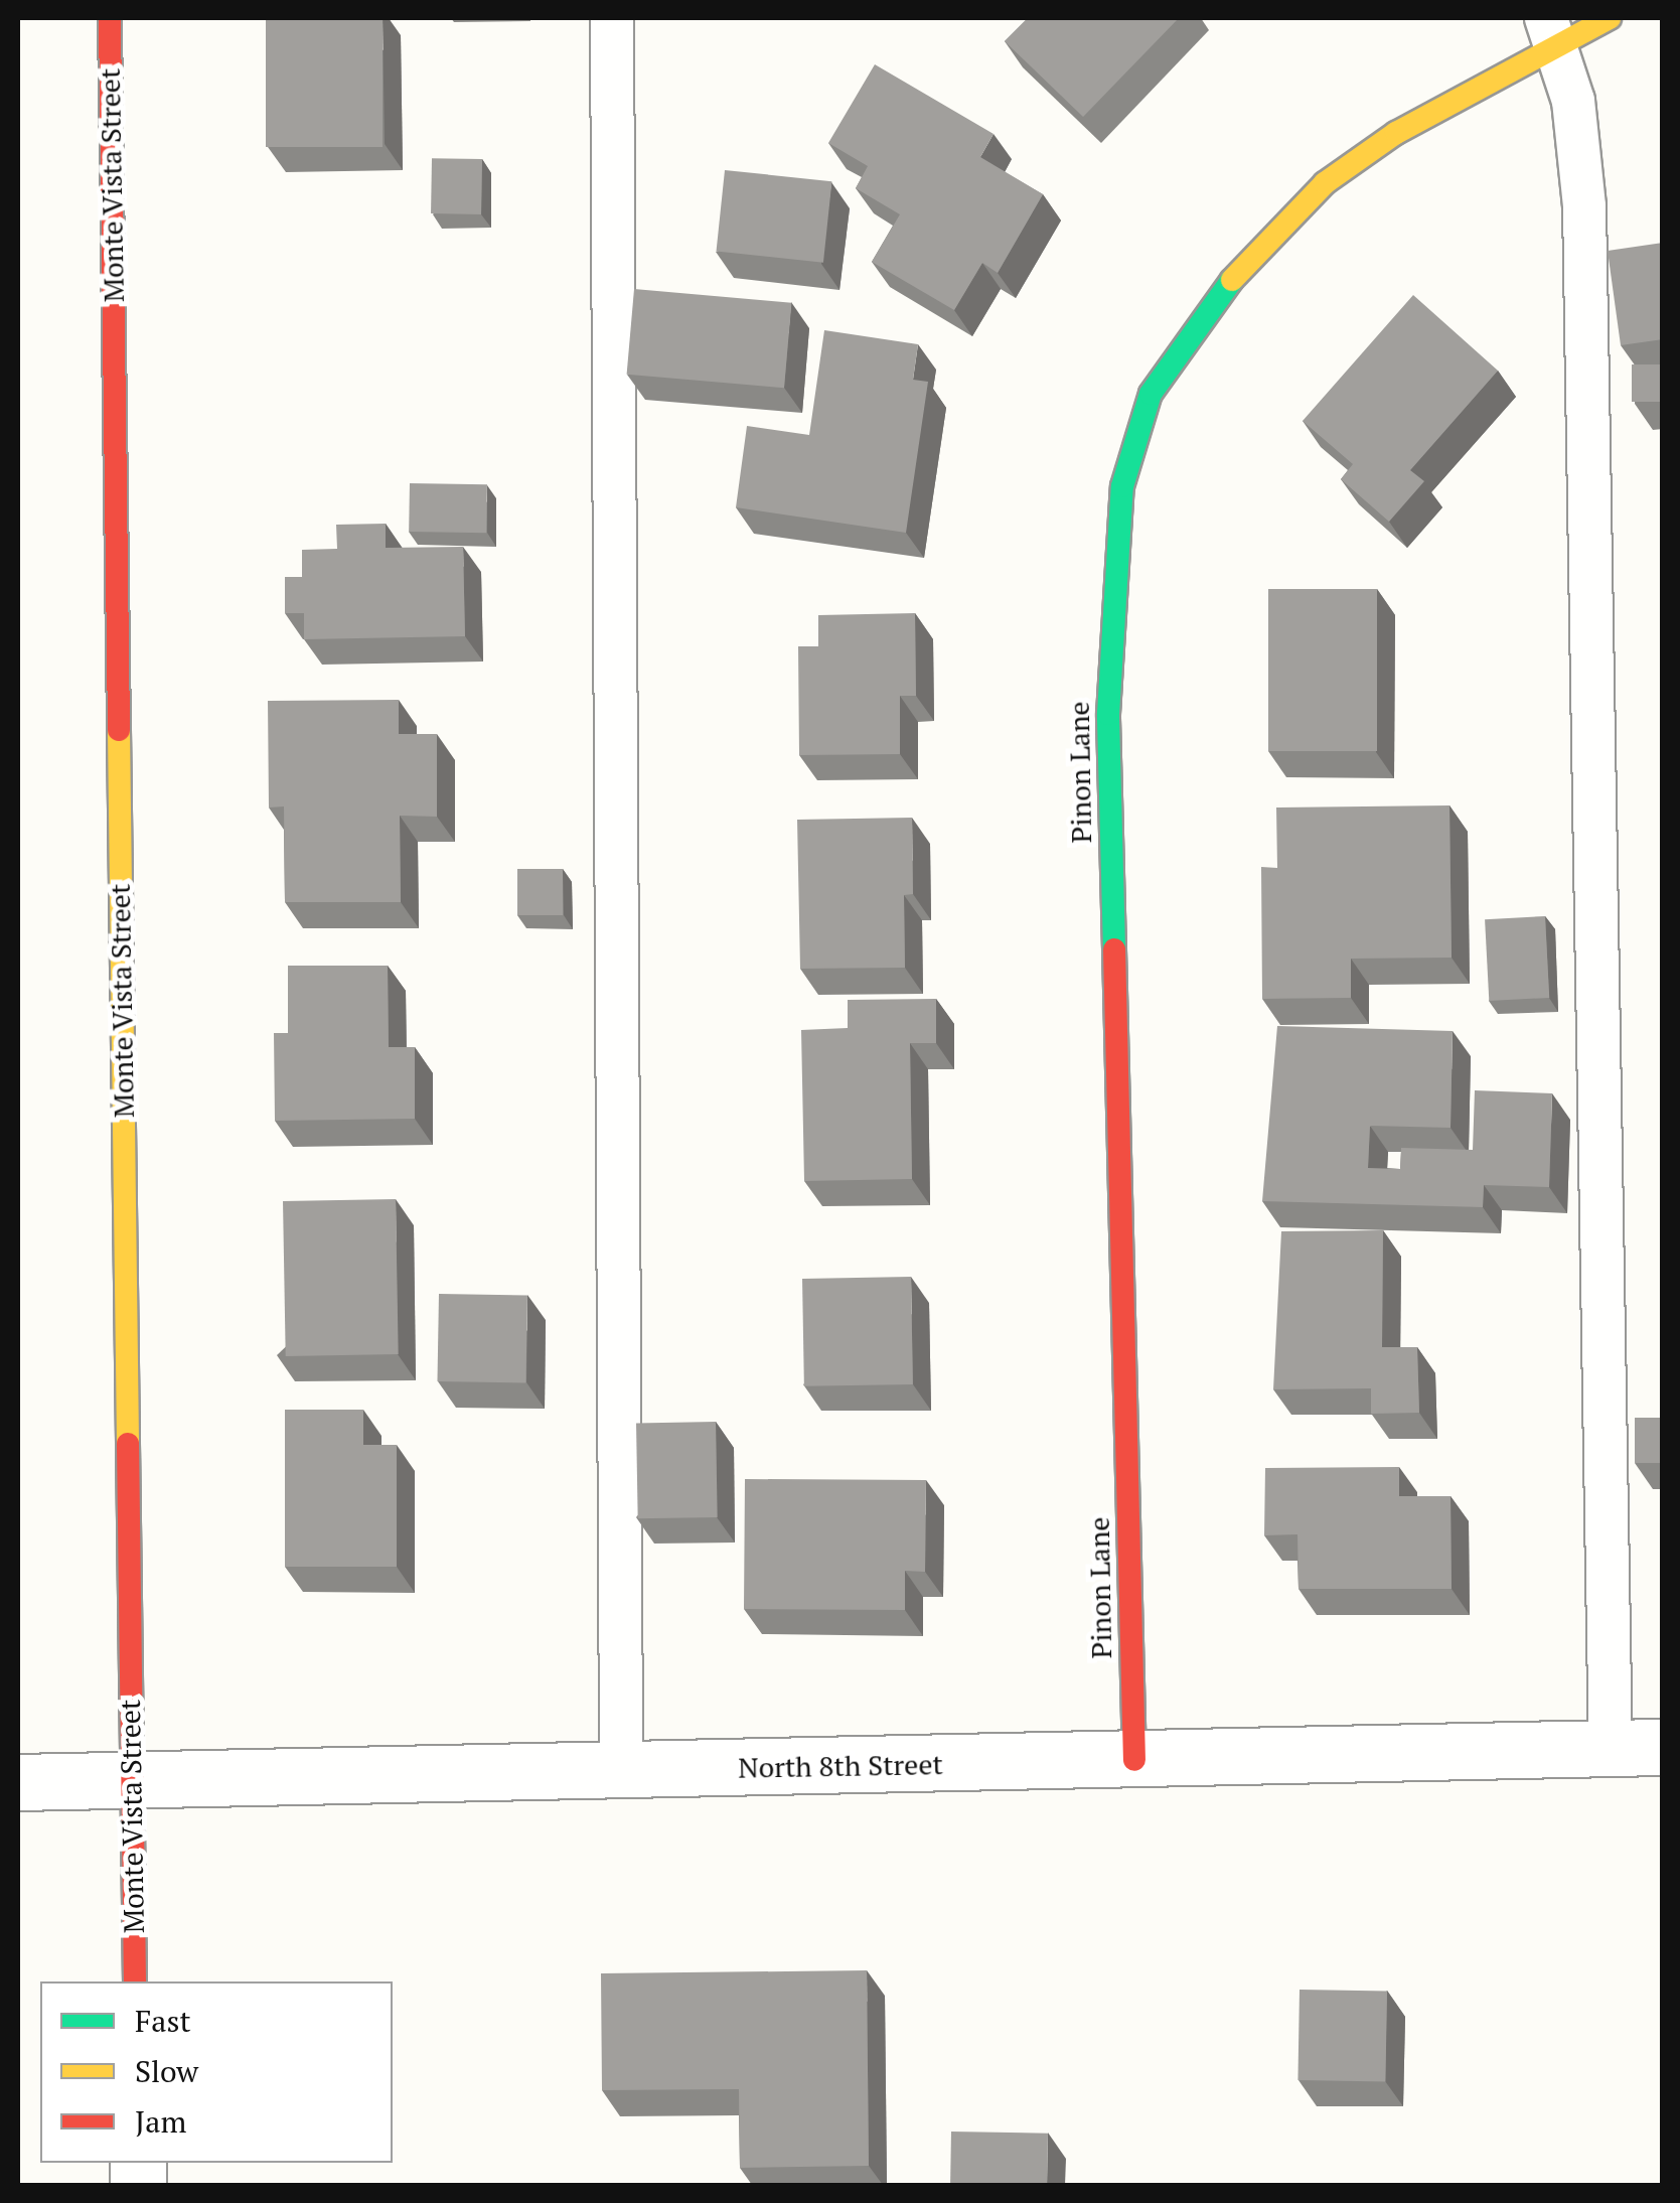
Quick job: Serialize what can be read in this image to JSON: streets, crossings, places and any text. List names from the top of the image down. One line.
{"streets":{"street":["Monte Vista Street","Pinon Lane","North 8th Street"]},"crossings":[["Monte Vista Street","North 8th Street"],["Pinon Lane","North 8th Street"]],"legend":["Fast","Slow","Jam"]}
